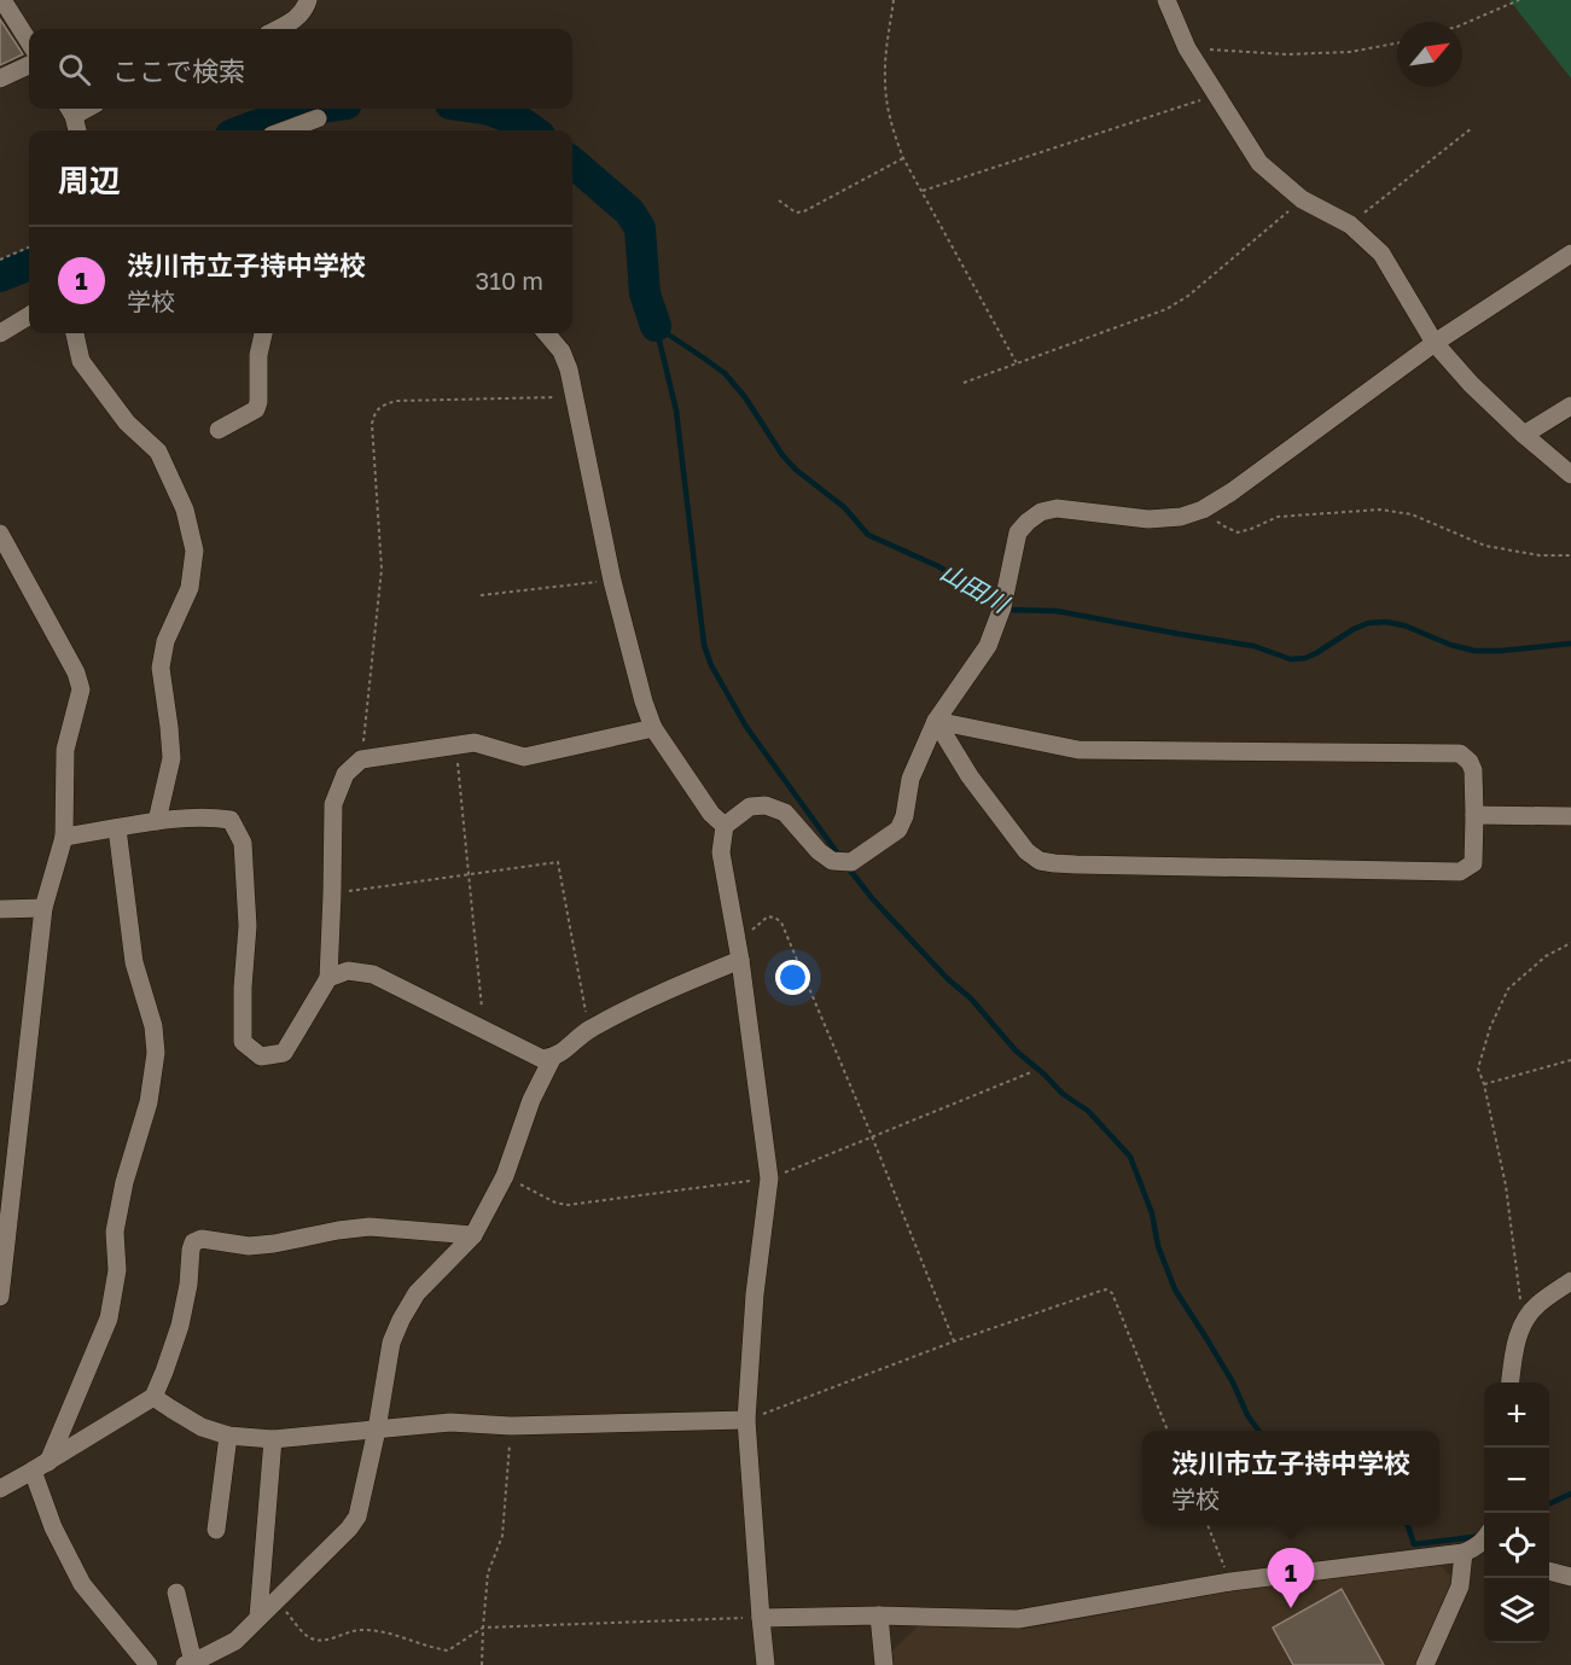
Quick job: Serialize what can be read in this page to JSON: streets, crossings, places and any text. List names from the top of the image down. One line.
{"water":["山田川"],"north":"top right","page":{"search":"ここで検索","heading":"周辺","list":[{"mark":"1","name":"渋川市立子持中学校","note":"学校","value":"310 m"}],"map_buttons":["+","−"],"popup":["渋川市立子持中学校","学校"],"pins":"1"}}
